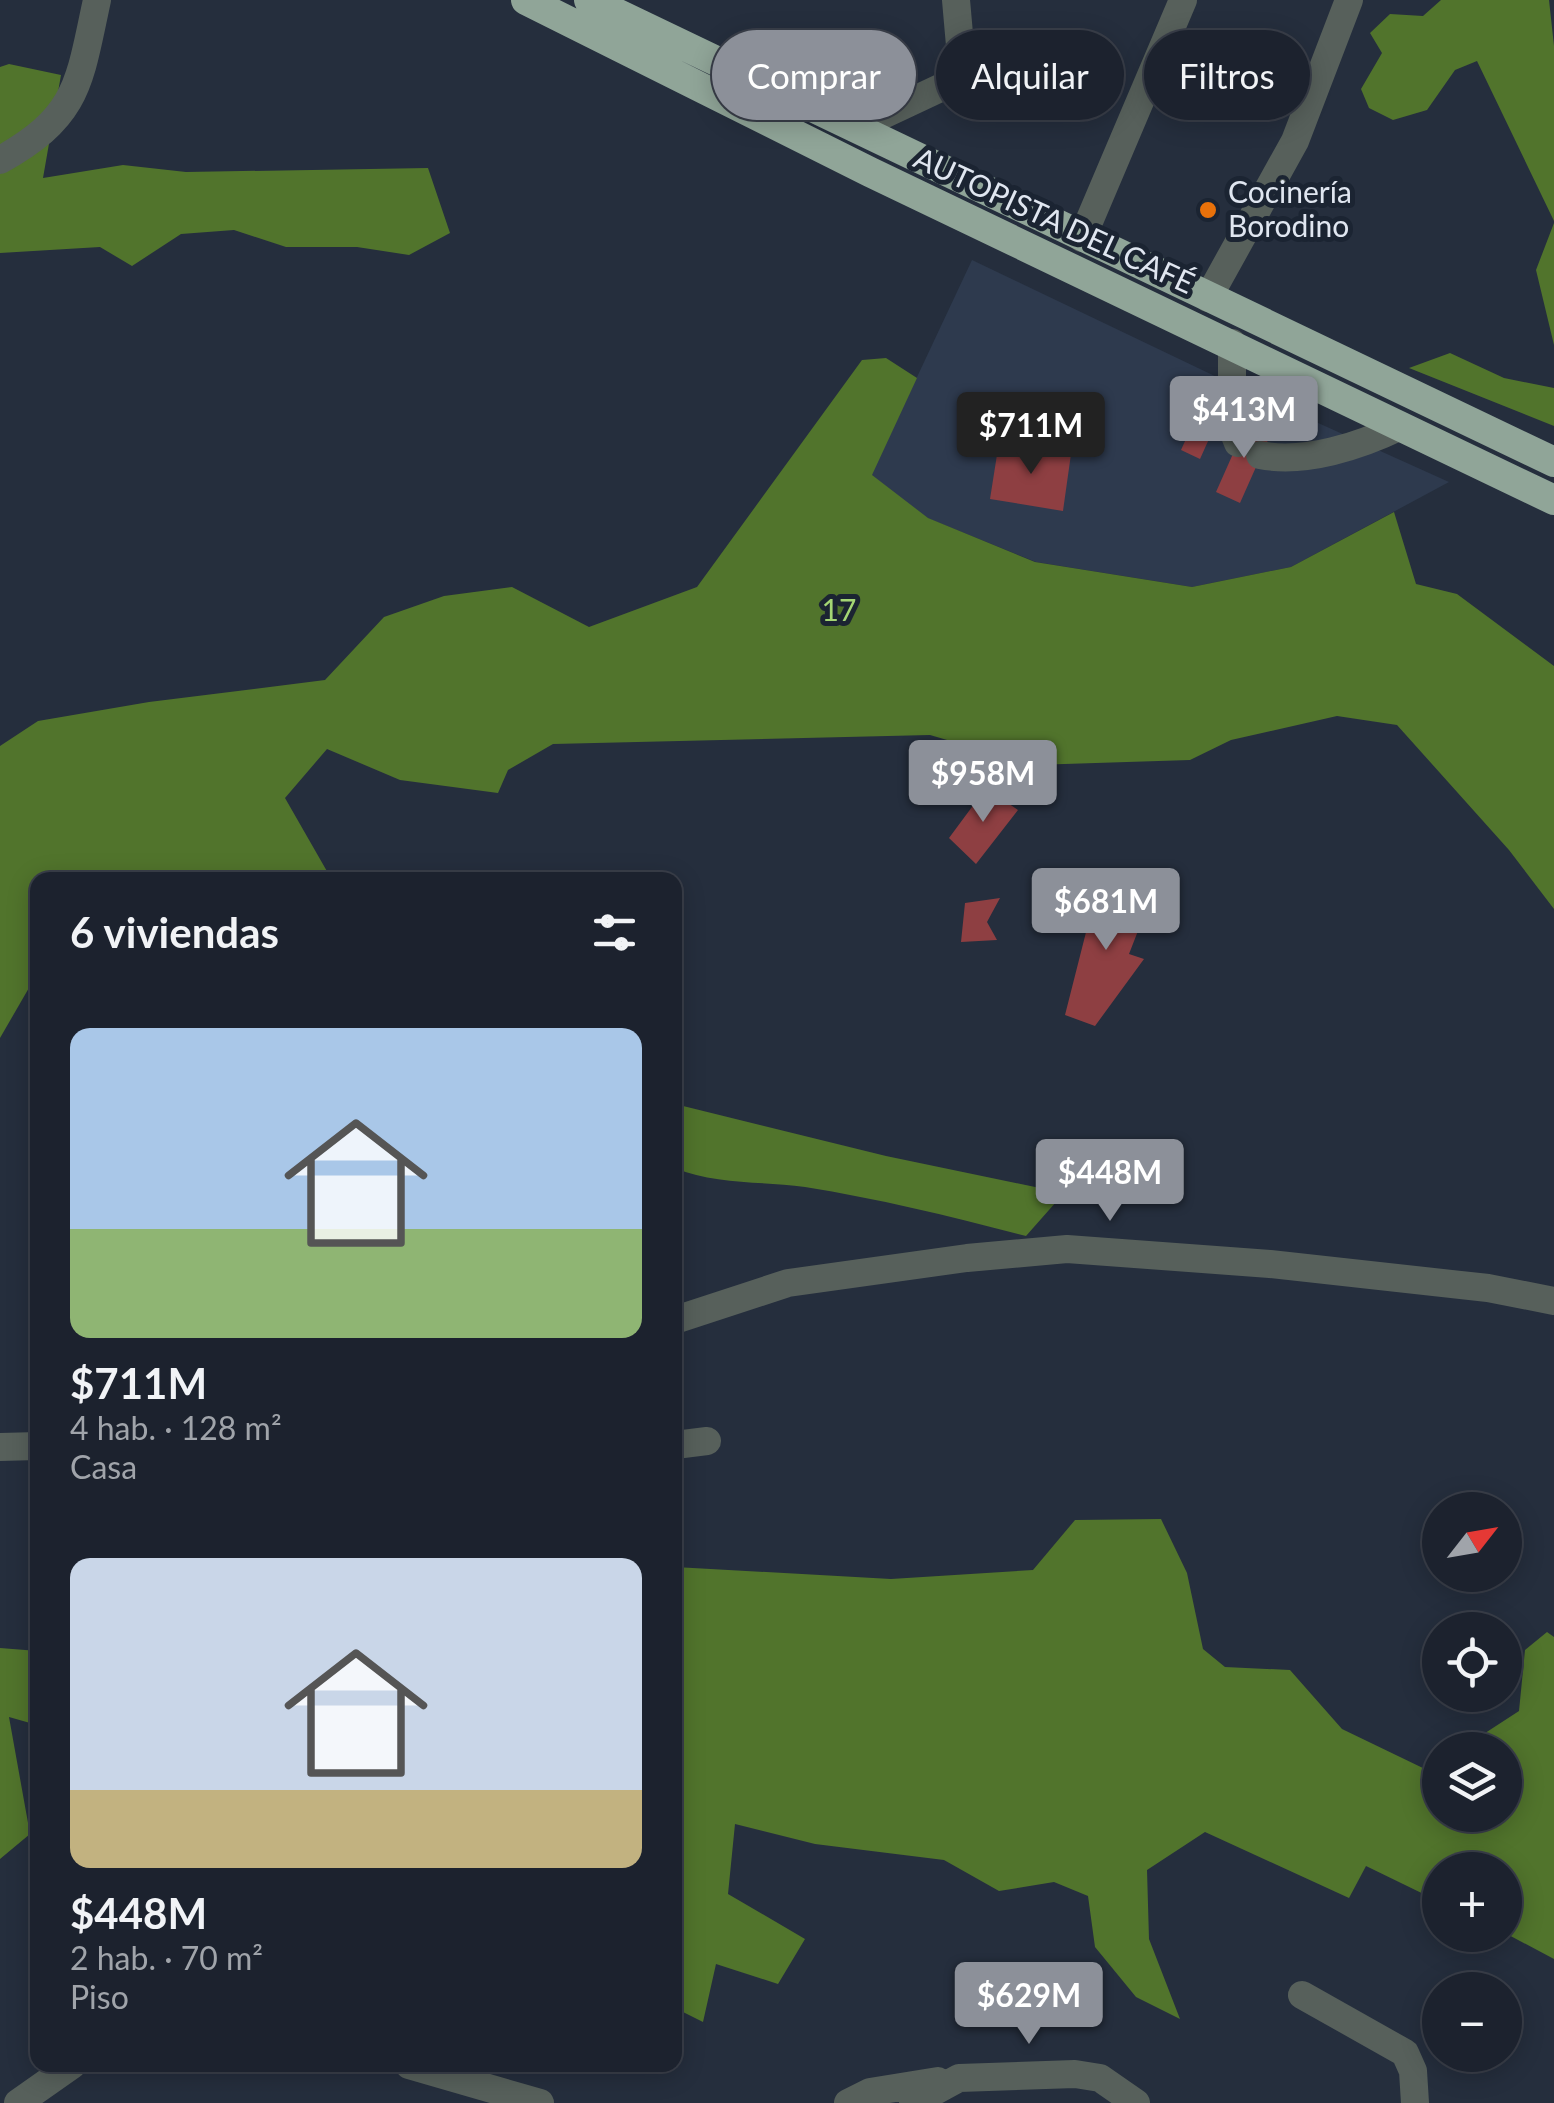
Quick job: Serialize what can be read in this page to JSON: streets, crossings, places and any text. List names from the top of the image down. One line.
{"streets":{"highway":["AUTOPISTA DEL CAFÉ"]},"parks":["17"],"places":["Cocinería Borodino"],"north":"top right","page":{"chip":["Comprar","Alquilar","Filtros"],"price":["$413M","$711M","$958M","$681M","$448M","$629M"],"heading":"6 viviendas","list":[{"name":"$711M","note":"4 hab. · 128 m² · Casa"},{"name":"$448M","note":"2 hab. · 70 m² · Piso"}],"map_buttons":["+","−"]}}
